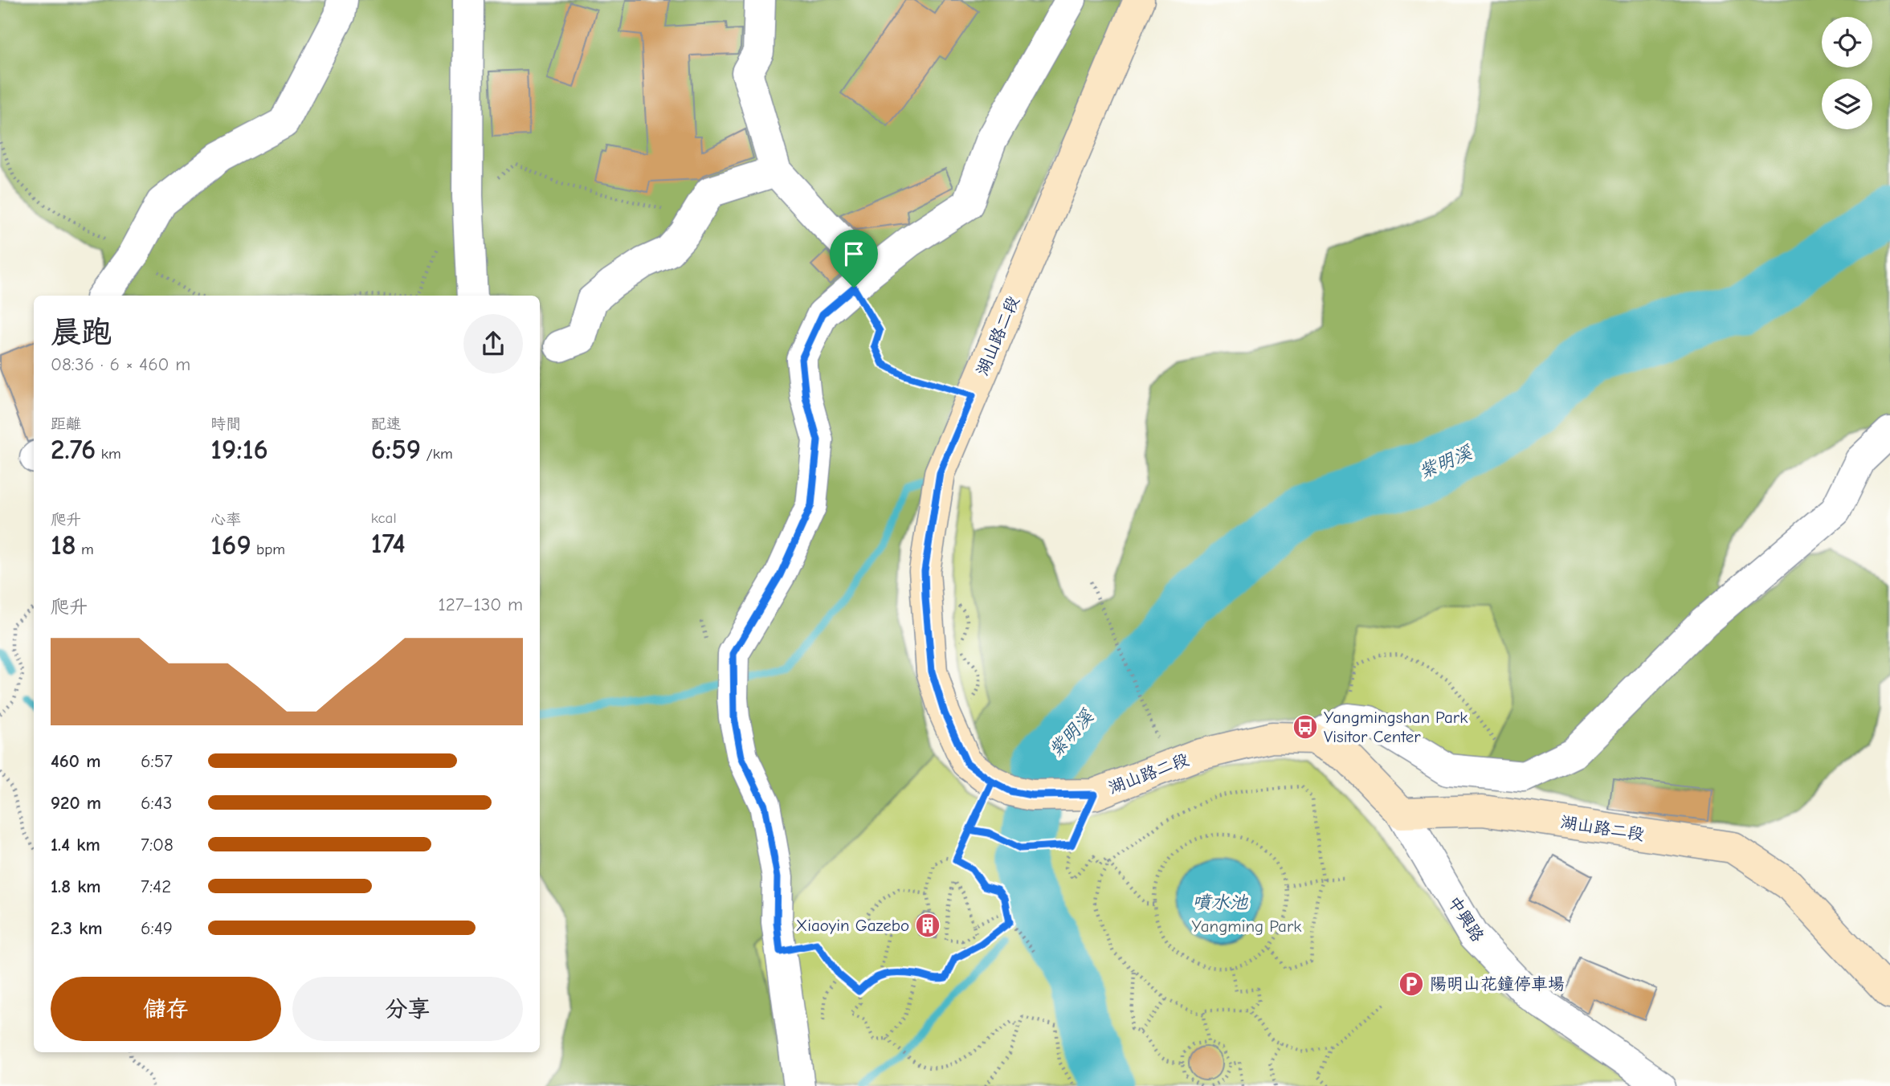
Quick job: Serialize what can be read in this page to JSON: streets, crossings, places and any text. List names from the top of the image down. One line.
{"streets":{"street":["湖山路二段","中興路"]},"crossings":[["湖山路二段","中興路"]],"water":["紫明溪","噴水池"],"parks":["Yangming Park"],"places":{"bus stop":["Yangmingshan Park Visitor Center"],"building":["Xiaoyin Gazebo"],"parking":["陽明山花鐘停車場"]},"page":{"heading":["晨跑","08:36 · 6 × 460 m"],"stats":[["距離","2.76 km"],["時間","19:16"],["配速","6:59 /km"],["爬升","18 m"],["心率","169 bpm"],["kcal","174"]],"chart":["爬升","127–130 m"],"list":[{"name":"460 m","note":"6:57"},{"name":"920 m","note":"6:43"},{"name":"1.4 km","note":"7:08"},{"name":"1.8 km","note":"7:42"},{"name":"2.3 km","note":"6:49"}],"buttons":["儲存","分享"]}}
